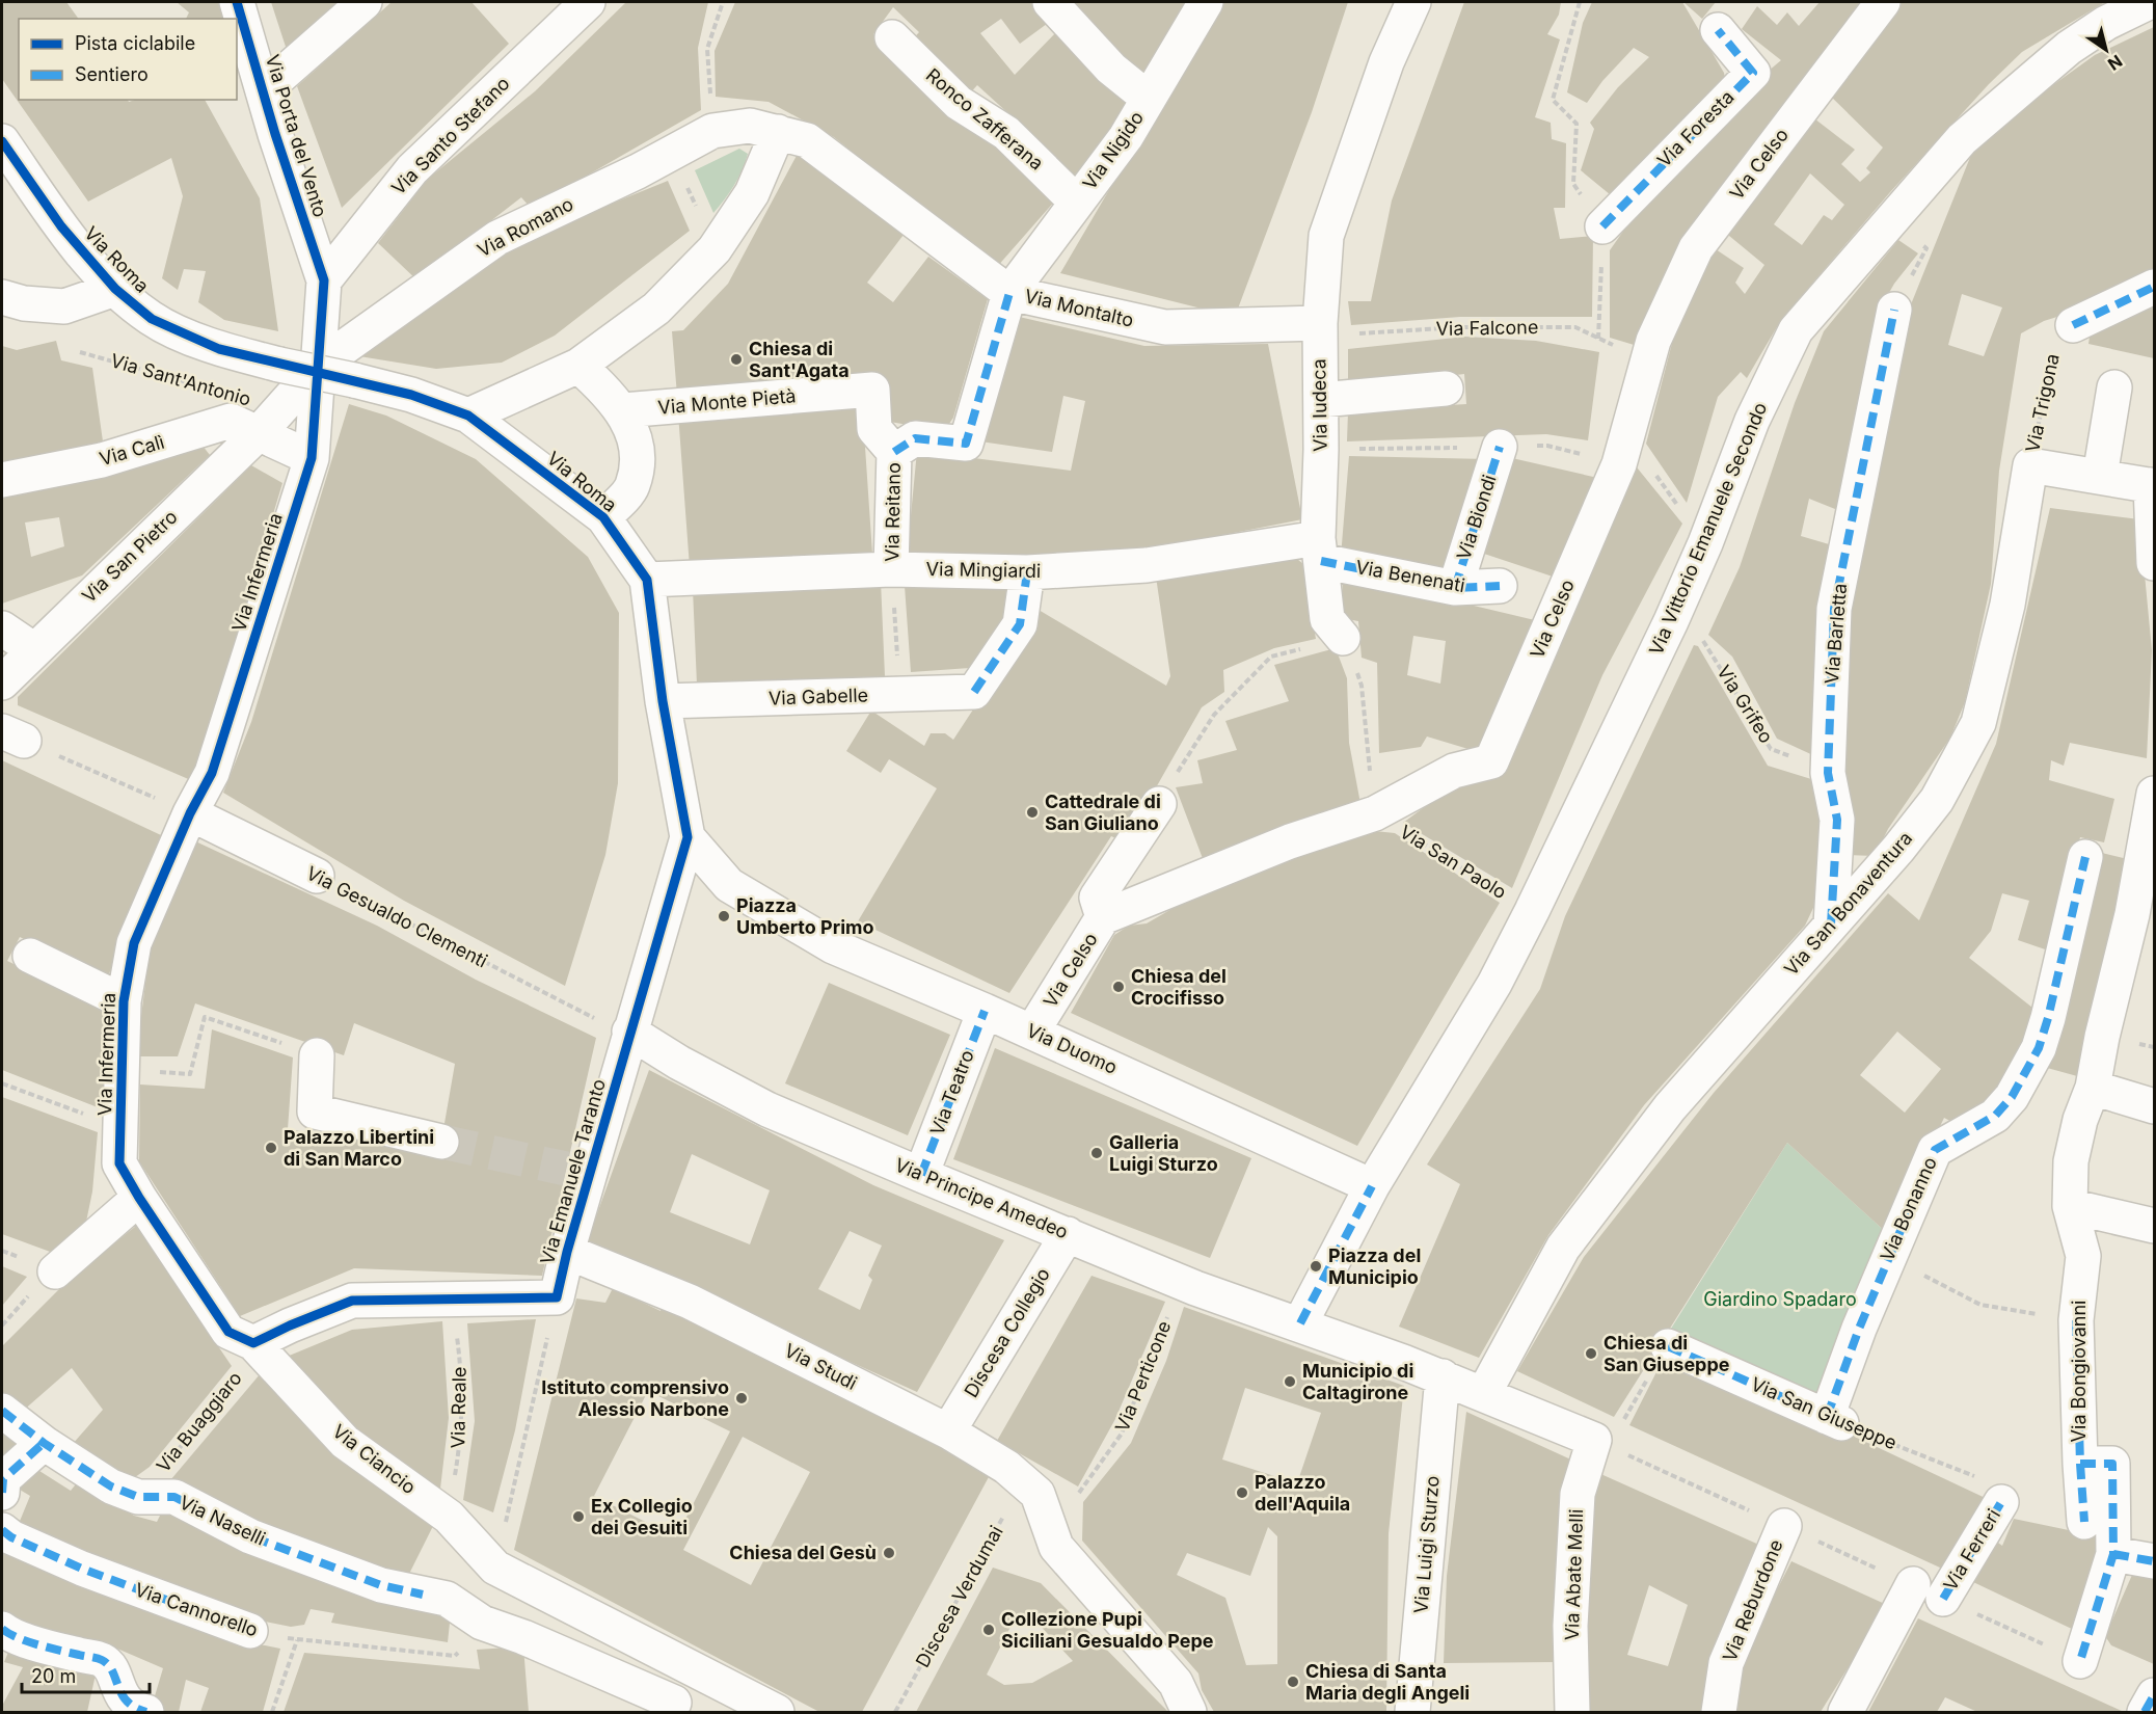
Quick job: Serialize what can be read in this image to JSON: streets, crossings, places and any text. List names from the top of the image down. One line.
{"streets":{"street":["Ronco Zafferana","Via Foresta","Via Porta del Vento","Via Santo Stefano","Via Nigido","Via Celso","Via Romano","Via Roma","Via Montalto","Via Monte Pietà","Via Iudeca","Via Calì","Via Reitano","Via Biondi","Via Vittorio Emanuele Secondo","Via San Pietro","Via Mingiardi","Via Infermeria","Via Benenati","Via Barletta","Via Gabelle","Via San Bonaventura","Via Gesualdo Clementi","Via Duomo","Via Teatro","Via Emanuele Taranto","Via Principe Amedeo","Via Bonanno","Discesa Collegio","Via Studi","Via Bongiovanni","Via San Giuseppe","Via Ciancio","Via Naselli","Via Luigi Sturzo","Via Ferreri","Via Abate Melli","Via Reburdone","Via Cannorello"],"path":["Via Falcone","Via Sant'Antonio","Via Trigona","Via Grifeo","Via San Paolo","Via Perticone","Via Reale","Via Buaggiaro","Discesa Verdumai"]},"crossings":[["Ronco Zafferana","Via Nigido"],["Via Porta del Vento","Via Santo Stefano"],["Via Porta del Vento","Via Infermeria"],["Via Santo Stefano","Via Infermeria"],["Via Nigido","Via Montalto"],["Via Nigido","Via Reitano"],["Via Celso","Via Falcone"],["Via Celso","Via San Paolo"],["Via Celso","Via Duomo"],["Via Romano","Via Montalto"],["Via Romano","Via Calì"],["Via Romano","Via San Pietro"],["Via Romano","Via Infermeria"],["Via Roma","Via Mingiardi"],["Via Roma","Via Gabelle"],["Via Roma","Via Duomo"],["Via Roma","Via Emanuele Taranto"],["Via Montalto","Via Falcone"],["Via Montalto","Via Iudeca"],["Via Montalto","Via Reitano"],["Via Falcone","Via Iudeca"],["Via Monte Pietà","Via Reitano"],["Via Trigona","Via San Bonaventura"],["Via Iudeca","Via Mingiardi"],["Via Iudeca","Via Benenati"],["Via Calì","Via San Pietro"],["Via Calì","Via Infermeria"],["Via Reitano","Via Mingiardi"],["Via Reitano","Via Gabelle"],["Via Biondi","Via Benenati"],["Via Vittorio Emanuele Secondo","Via Grifeo"],["Via Vittorio Emanuele Secondo","Via San Paolo"],["Via Vittorio Emanuele Secondo","Via Duomo"],["Via Vittorio Emanuele Secondo","Via Principe Amedeo"],["Via Mingiardi","Via Benenati"],["Via Mingiardi","Via Gabelle"],["Via Infermeria","Via Gesualdo Clementi"],["Via Infermeria","Via Buaggiaro"],["Via Infermeria","Via Ciancio"],["Via Barletta","Via Grifeo"],["Via Barletta","Via San Bonaventura"],["Via San Bonaventura","Via Principe Amedeo"],["Via Gesualdo Clementi","Via Emanuele Taranto"],["Via Gesualdo Clementi","Via Principe Amedeo"],["Via Duomo","Via Teatro"],["Via Duomo","Via Emanuele Taranto"],["Via Teatro","Via Principe Amedeo"],["Via Emanuele Taranto","Via Principe Amedeo"],["Via Emanuele Taranto","Via Studi"],["Via Principe Amedeo","Discesa Collegio"],["Via Principe Amedeo","Via Perticone"],["Via Principe Amedeo","Via Luigi Sturzo"],["Via Principe Amedeo","Via Abate Melli"],["Via Bonanno","Via San Giuseppe"],["Discesa Collegio","Via Studi"],["Via Studi","Via Perticone"],["Via Studi","Discesa Verdumai"],["Via Reale","Via Ciancio"],["Via San Giuseppe","Via Ferreri"],["Via Buaggiaro","Via Ciancio"],["Via Buaggiaro","Via Naselli"]],"parks":["Giardino Spadaro"],"places":["Chiesa di Sant'Agata","Cattedrale di San Giuliano","Piazza Umberto Primo","Chiesa del Crocifisso","Palazzo Libertini di San Marco","Galleria Luigi Sturzo","Piazza del Municipio","Chiesa di San Giuseppe","Municipio di Caltagirone","Istituto comprensivo Alessio Narbone","Palazzo dell'Aquila","Ex Collegio dei Gesuiti","Chiesa del Gesù","Collezione Pupi Siciliani Gesualdo Pepe","Chiesa di Santa Maria degli Angeli"],"legend":["Pista ciclabile","Sentiero"],"scale_bar":"20 m","north":"bottom right"}
